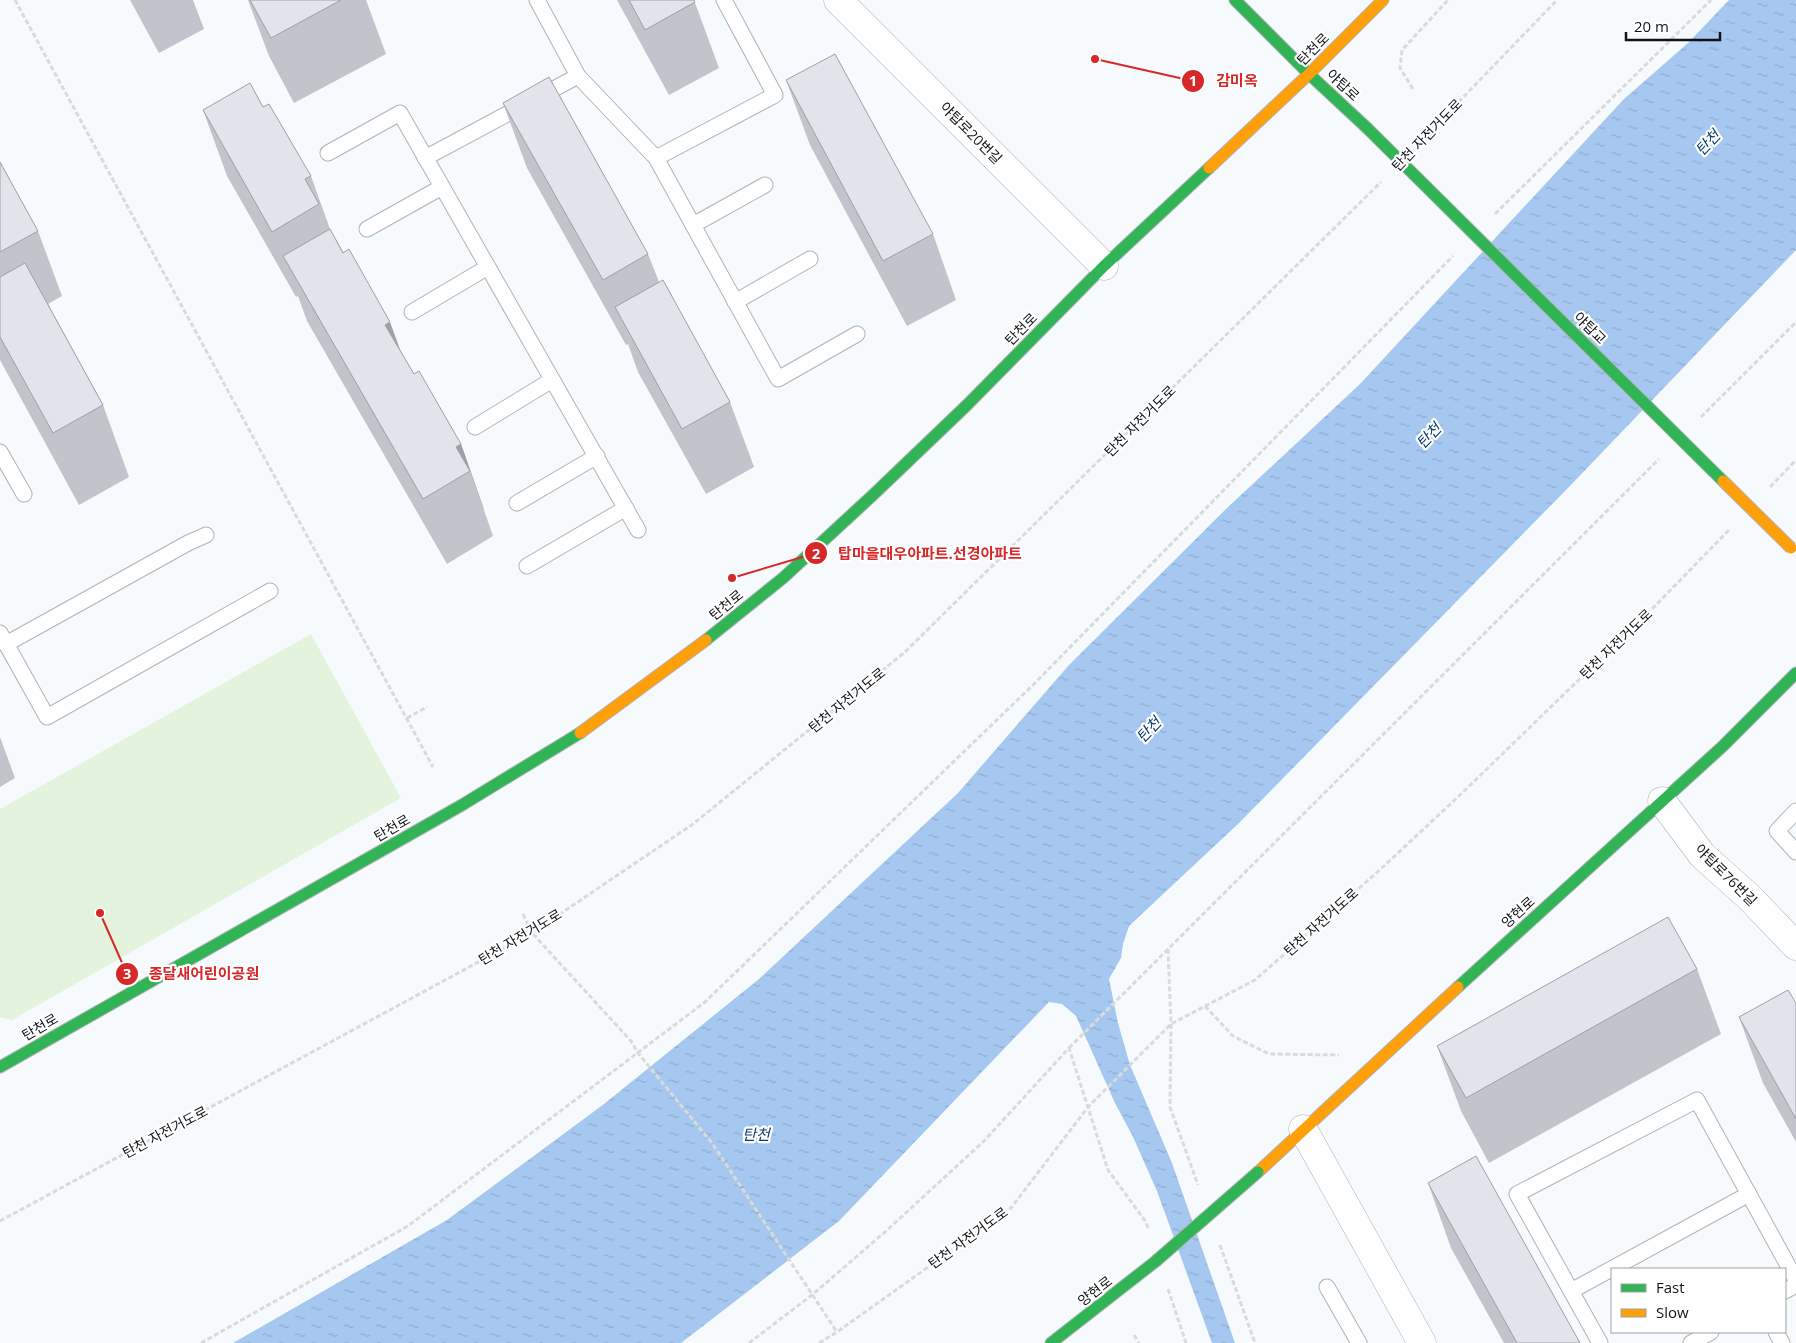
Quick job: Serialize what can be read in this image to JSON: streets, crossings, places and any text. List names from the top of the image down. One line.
{"streets":{"main road":["탄천로","야탑로","야탑교","양현로"],"street":["야탑로20번길","야탑로76번길"],"path":["탄천 자전거도로"]},"crossings":[["탄천로","야탑로"],["탄천로","야탑로20번길"],["야탑로","야탑교"],["야탑로76번길","양현로"]],"water":["탄천"],"places":["감미옥","탑마을대우아파트.선경아파트","종달새어린이공원"],"legend":["Fast","Slow"],"scale_bar":"20 m"}
